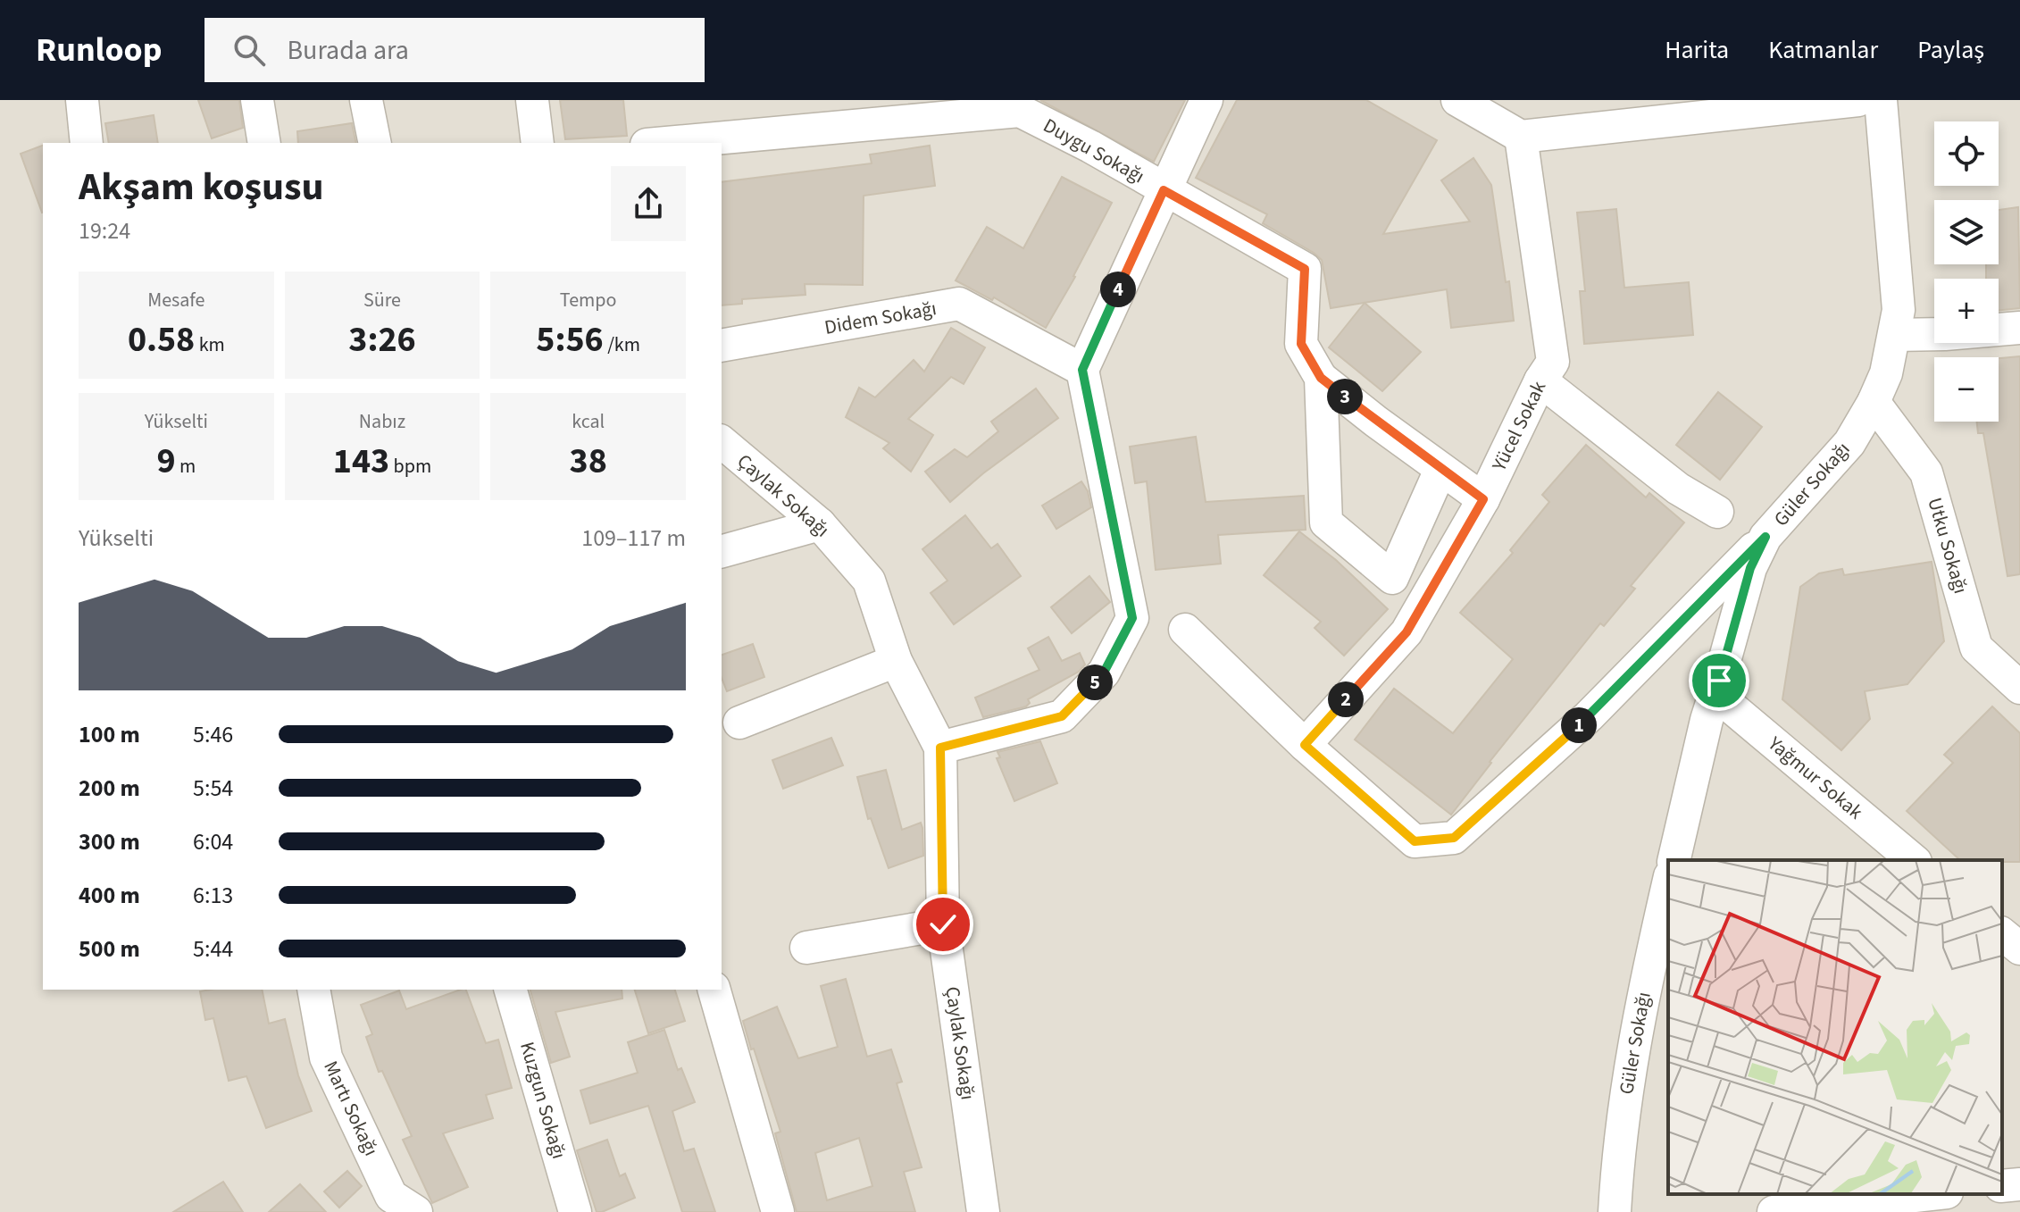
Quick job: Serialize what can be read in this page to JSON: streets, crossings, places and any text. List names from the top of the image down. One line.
{"streets":{"street":["Duygu Sokağı","Didem Sokağı","Yücel Sokak","Güler Sokağı","Çaylak Sokağı","Utku Sokağı","Yağmur Sokak","Kuzgun Sokağı","Martı Sokağı"]},"crossings":[["Güler Sokağı","Utku Sokağı"],["Güler Sokağı","Yağmur Sokak"]],"page":{"header":"Runloop","search":"Burada ara","nav":["Harita","Katmanlar","Paylaş"],"map_buttons":["+","−"],"heading":["Akşam koşusu","19:24"],"stats":[["Mesafe","0.58 km"],["Süre","3:26"],["Tempo","5:56 /km"],["Yükselti","9 m"],["Nabız","143 bpm"],["kcal","38"]],"pins":["4","3","5","2","1"],"chart":["Yükselti","109–117 m"],"list":[{"name":"100 m","note":"5:46"},{"name":"200 m","note":"5:54"},{"name":"300 m","note":"6:04"},{"name":"400 m","note":"6:13"},{"name":"500 m","note":"5:44"}]}}
